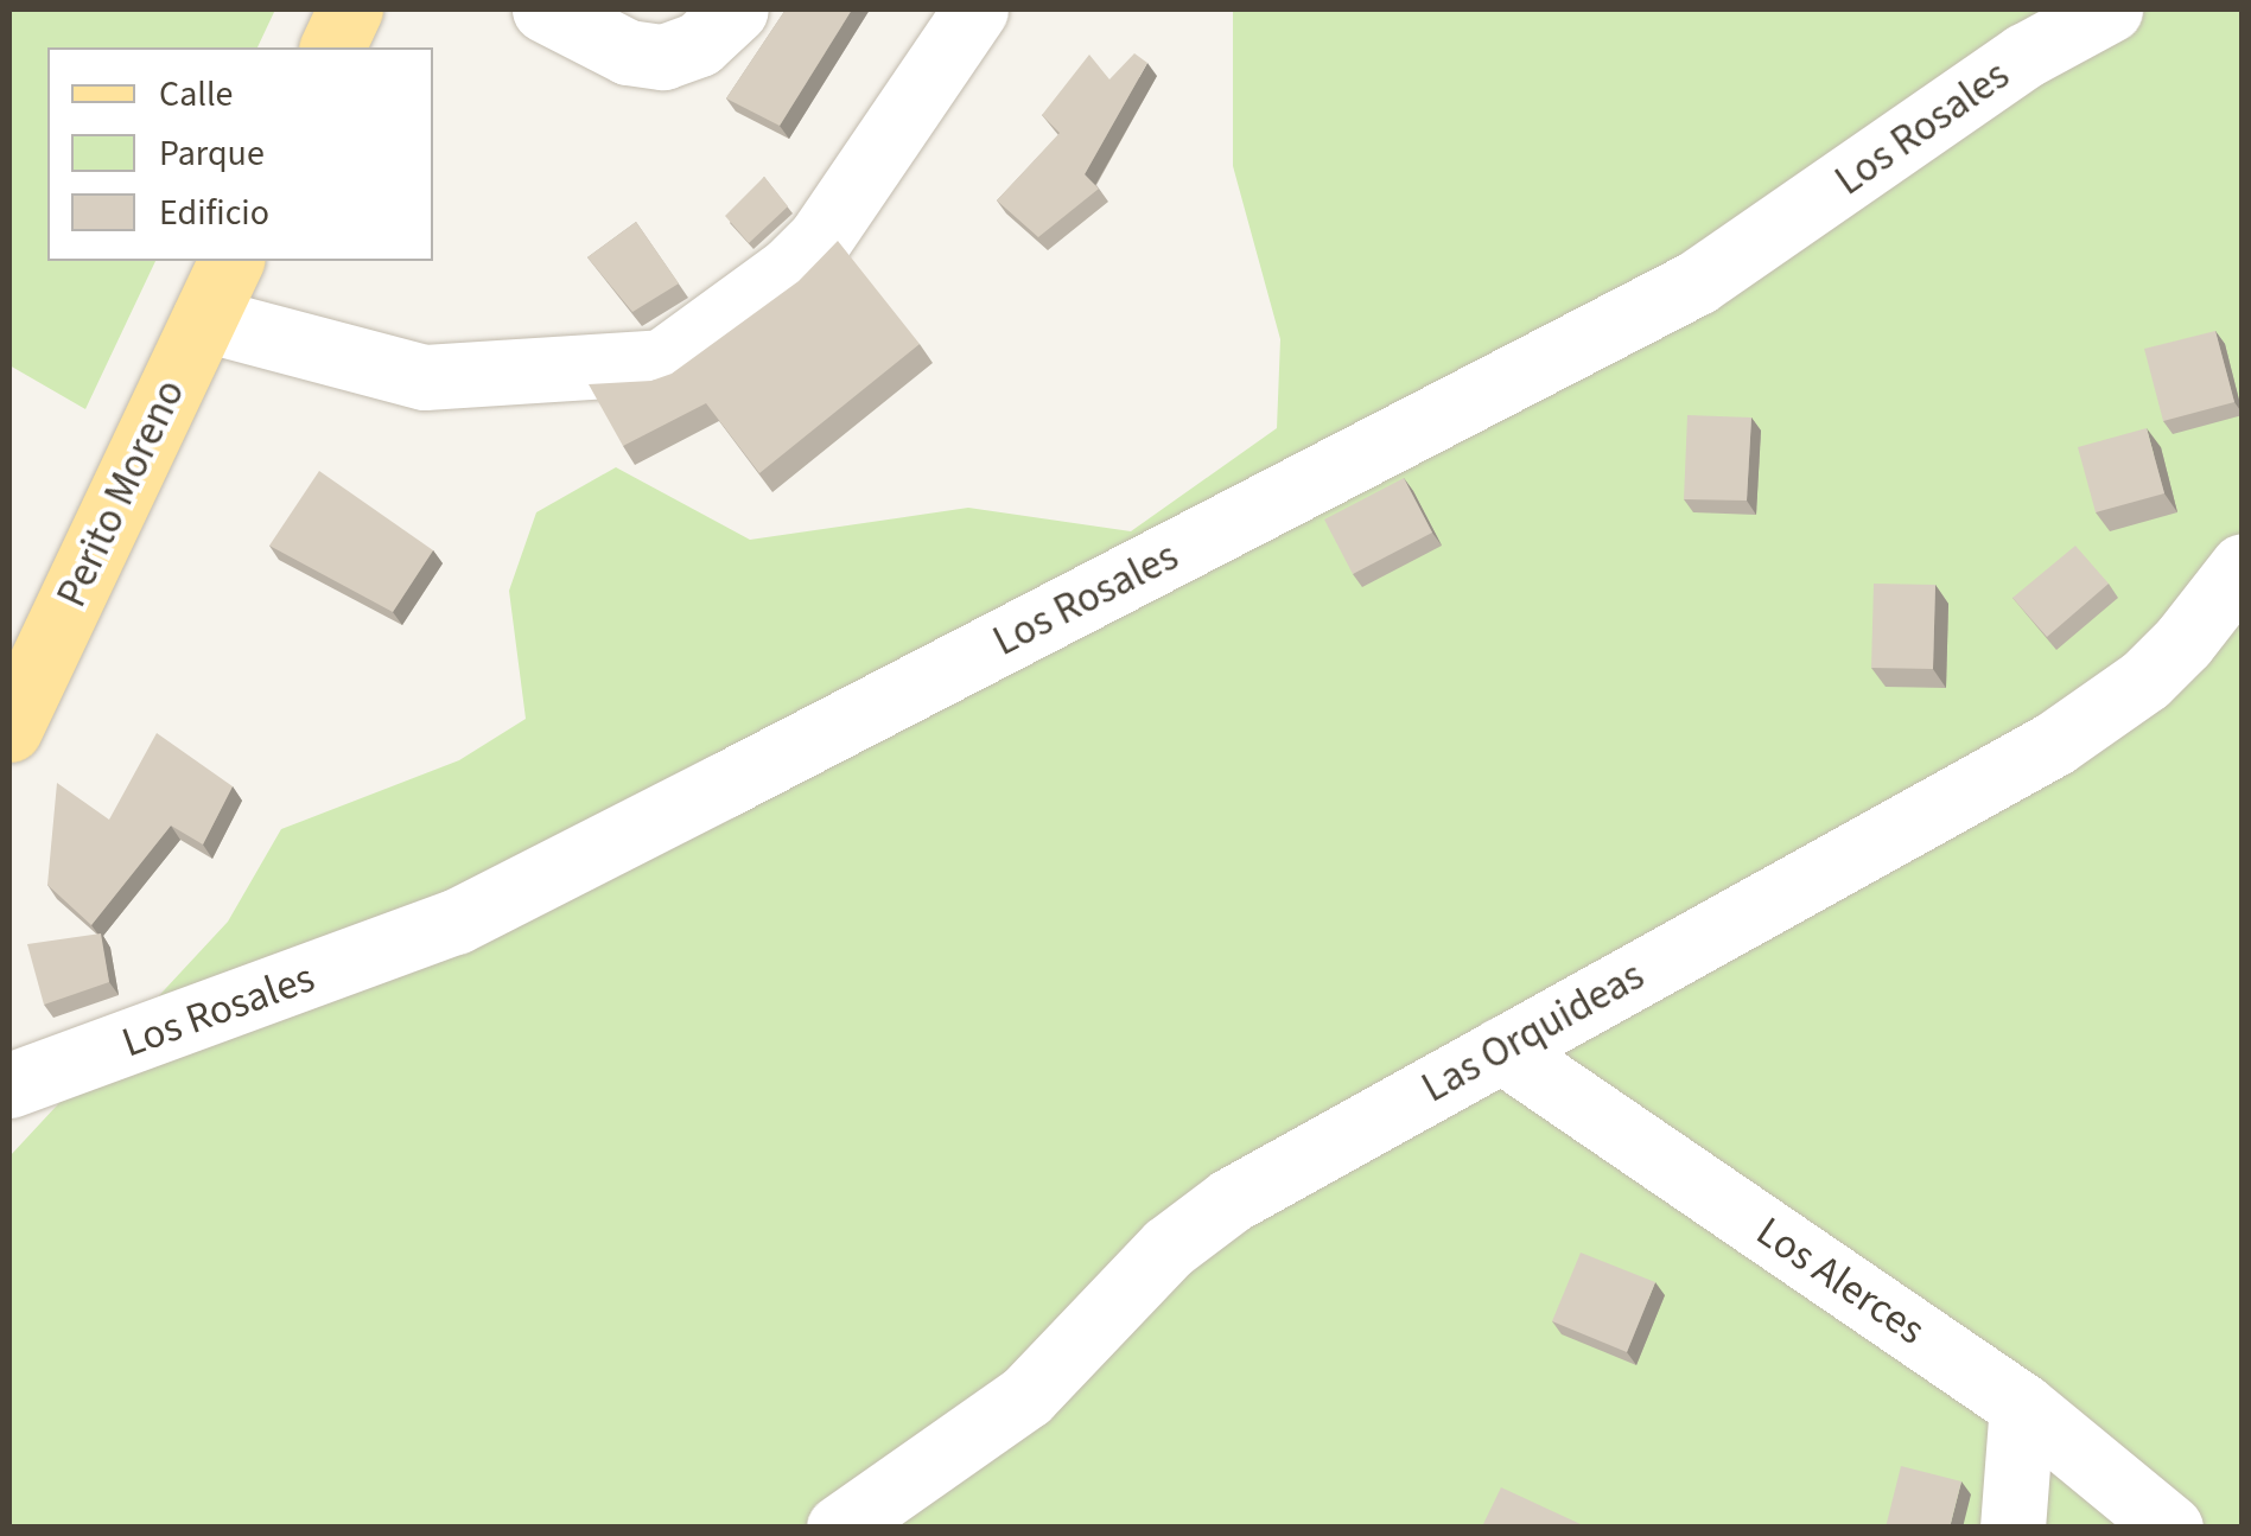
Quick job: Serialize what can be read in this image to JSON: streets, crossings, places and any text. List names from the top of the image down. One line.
{"streets":{"main road":["Perito Moreno"],"street":["Los Rosales","Las Orquideas","Los Alerces"]},"crossings":[["Las Orquideas","Los Alerces"]],"legend":["Calle","Parque","Edificio"]}
